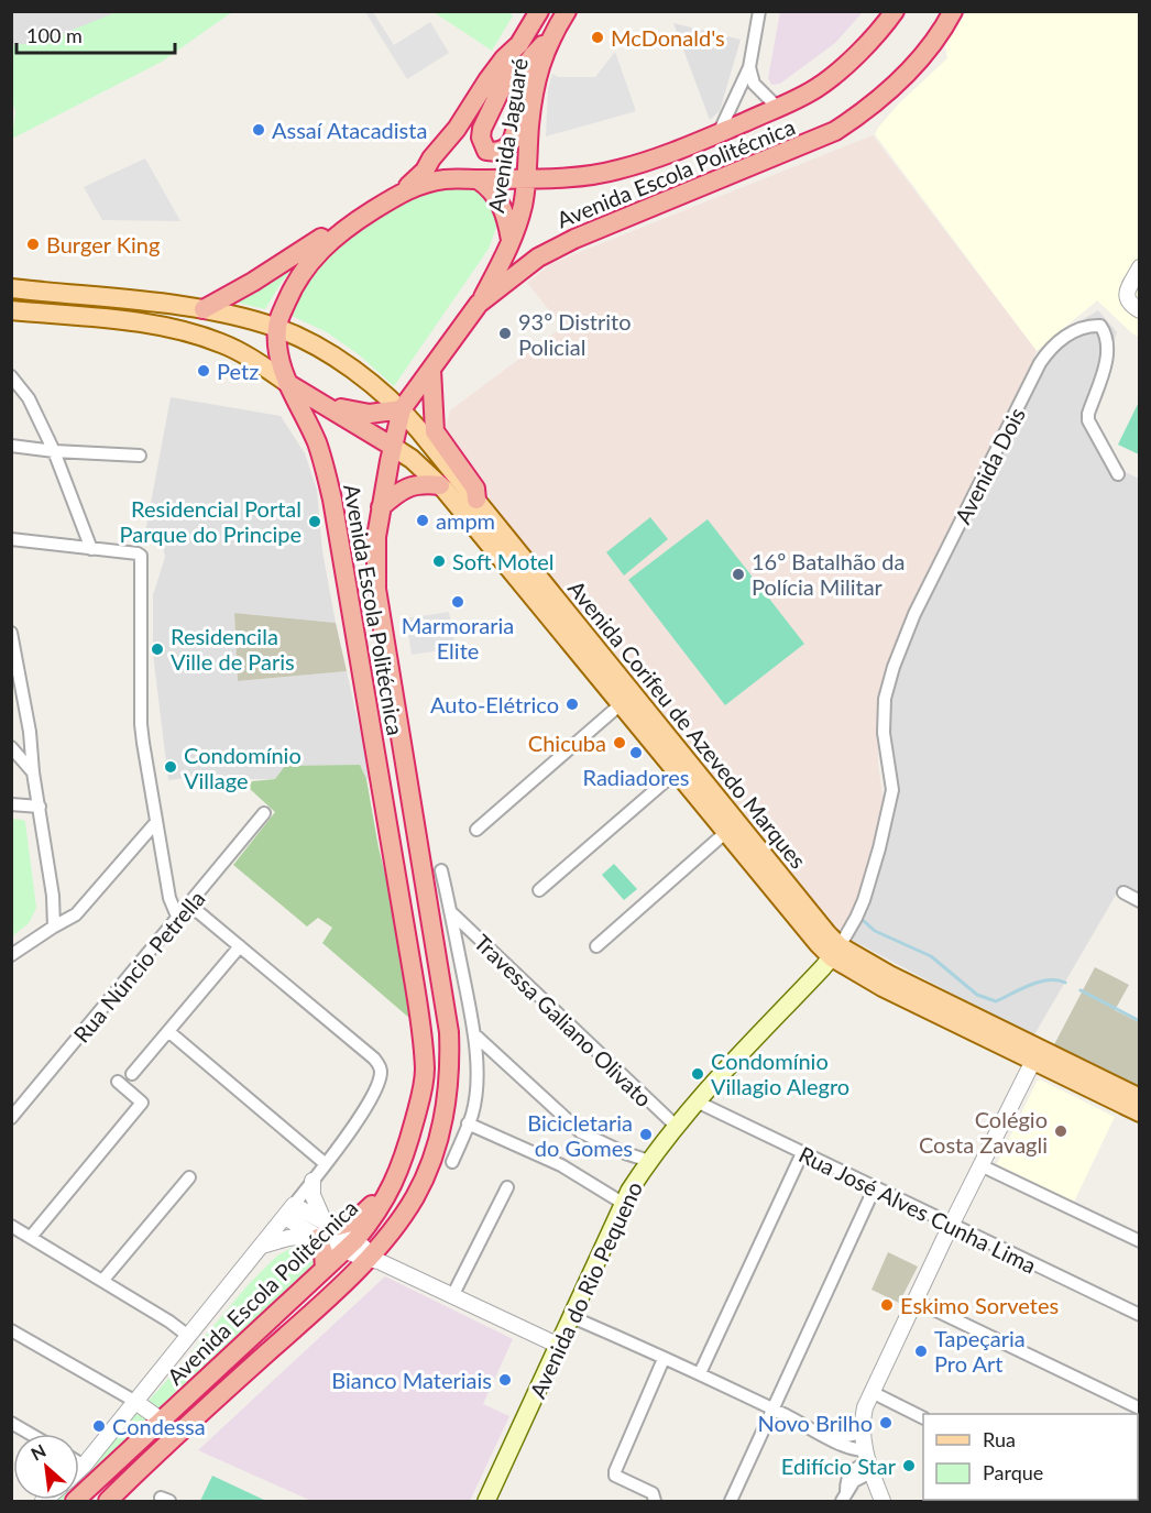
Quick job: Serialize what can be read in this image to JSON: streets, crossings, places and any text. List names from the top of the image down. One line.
{"streets":{"highway":["Avenida Jaguaré","Avenida Escola Politécnica","Avenida Corifeu de Azevedo Marques"],"main road":["Avenida do Rio Pequeno"],"street":["Avenida Dois","Rua Núncio Petrella","Travessa Galiano Olivato","Rua José Alves Cunha Lima"]},"crossings":[["Avenida Jaguaré","Avenida Escola Politécnica"],["Avenida Escola Politécnica","Avenida Corifeu de Azevedo Marques"],["Avenida Dois","Avenida Corifeu de Azevedo Marques"],["Avenida Dois","Avenida do Rio Pequeno"],["Avenida Corifeu de Azevedo Marques","Avenida do Rio Pequeno"],["Travessa Galiano Olivato","Avenida do Rio Pequeno"],["Rua José Alves Cunha Lima","Avenida do Rio Pequeno"]],"places":["McDonald's","Assaí Atacadista","Burger King","93º Distrito Policial","Petz","ampm","Residencial Portal Parque do Principe","Soft Motel","16º Batalhão da Polícia Militar","Marmoraria Elite","Residencila Ville de Paris","Auto-Elétrico","Chicuba","Radiadores","Condomínio Village","Condomínio Villagio Alegro","Colégio Costa Zavagli","Bicicletaria do Gomes","Eskimo Sorvetes","Tapeçaria Pro Art","Bianco Materiais","Novo Brilho","Condessa","Edifício Star"],"legend":["Rua","Parque"],"scale_bar":"100 m","north":"top left"}
